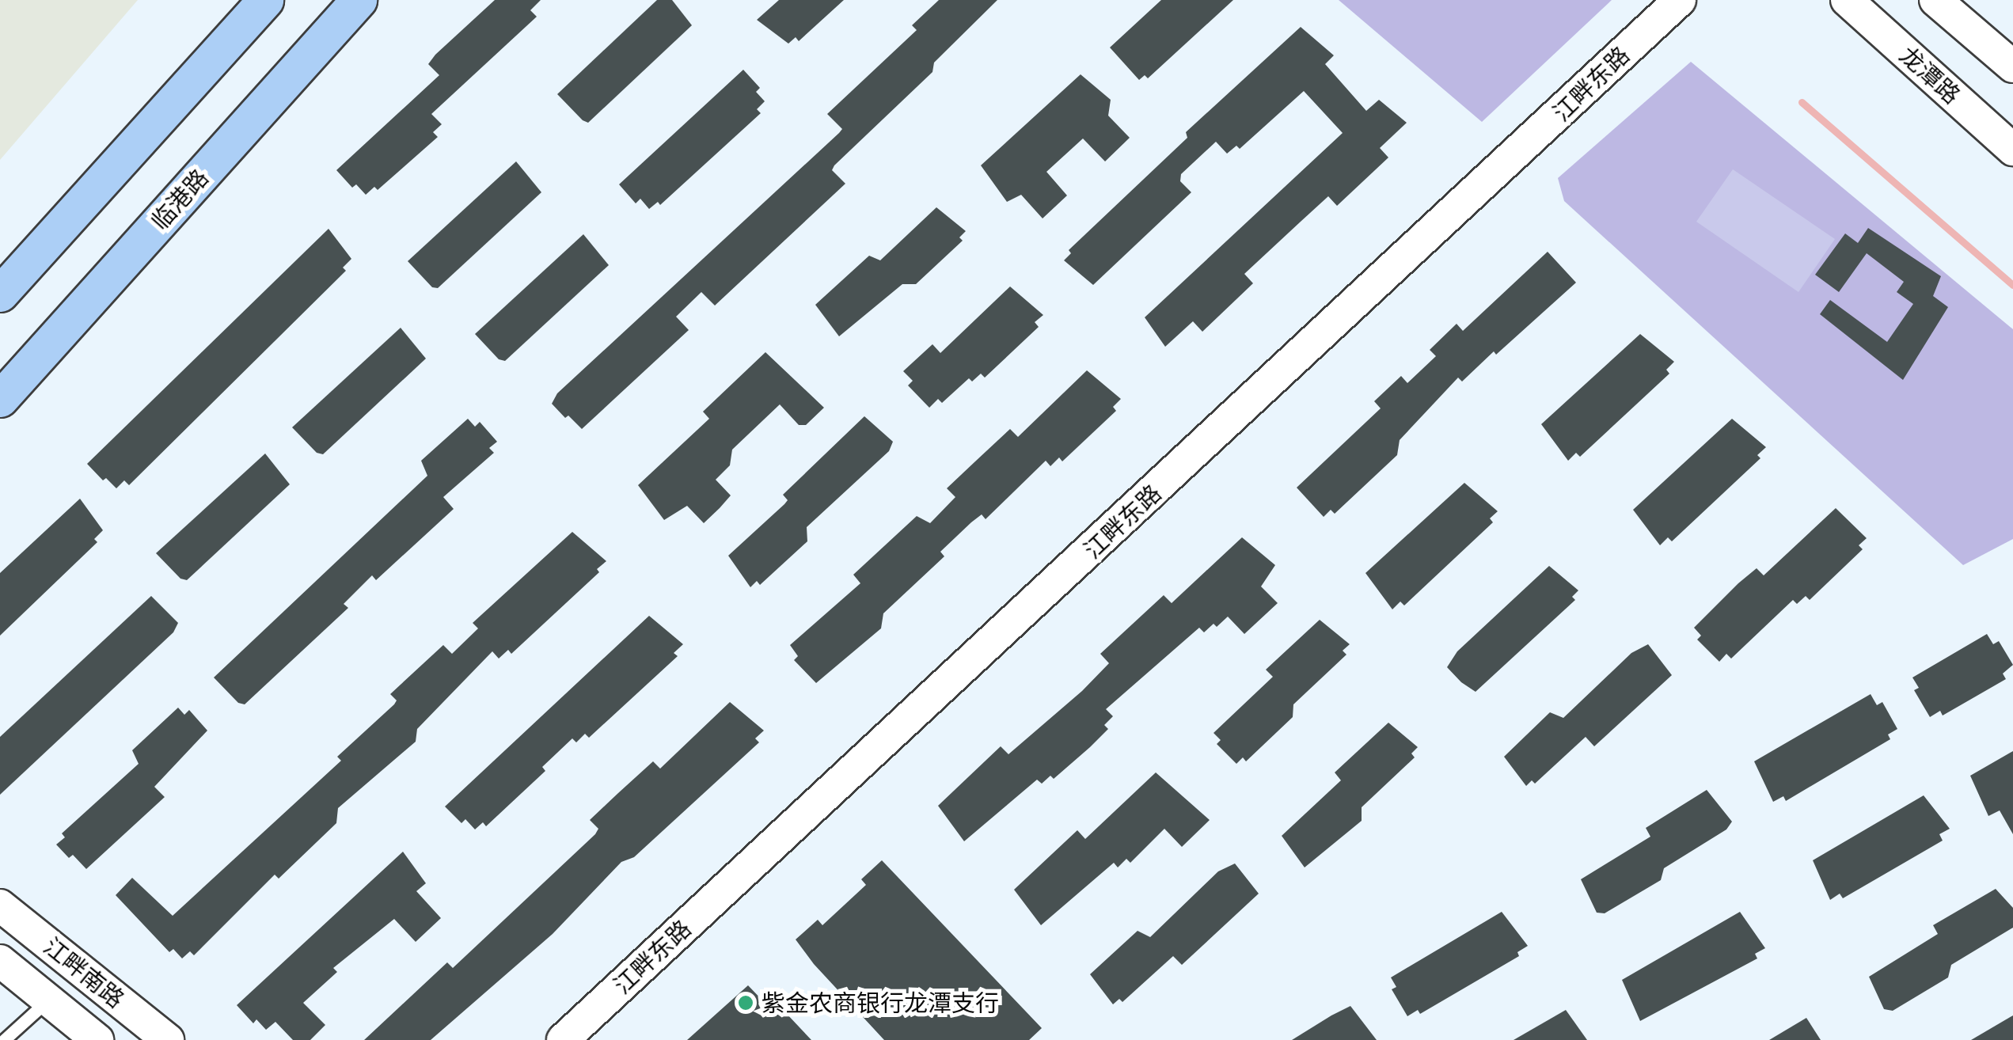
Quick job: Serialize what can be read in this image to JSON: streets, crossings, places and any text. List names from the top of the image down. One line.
{"streets":{"main road":["临港路"],"street":["龙潭路","江畔东路","江畔南路"]},"places":["紫金农商银行龙潭支行"]}
